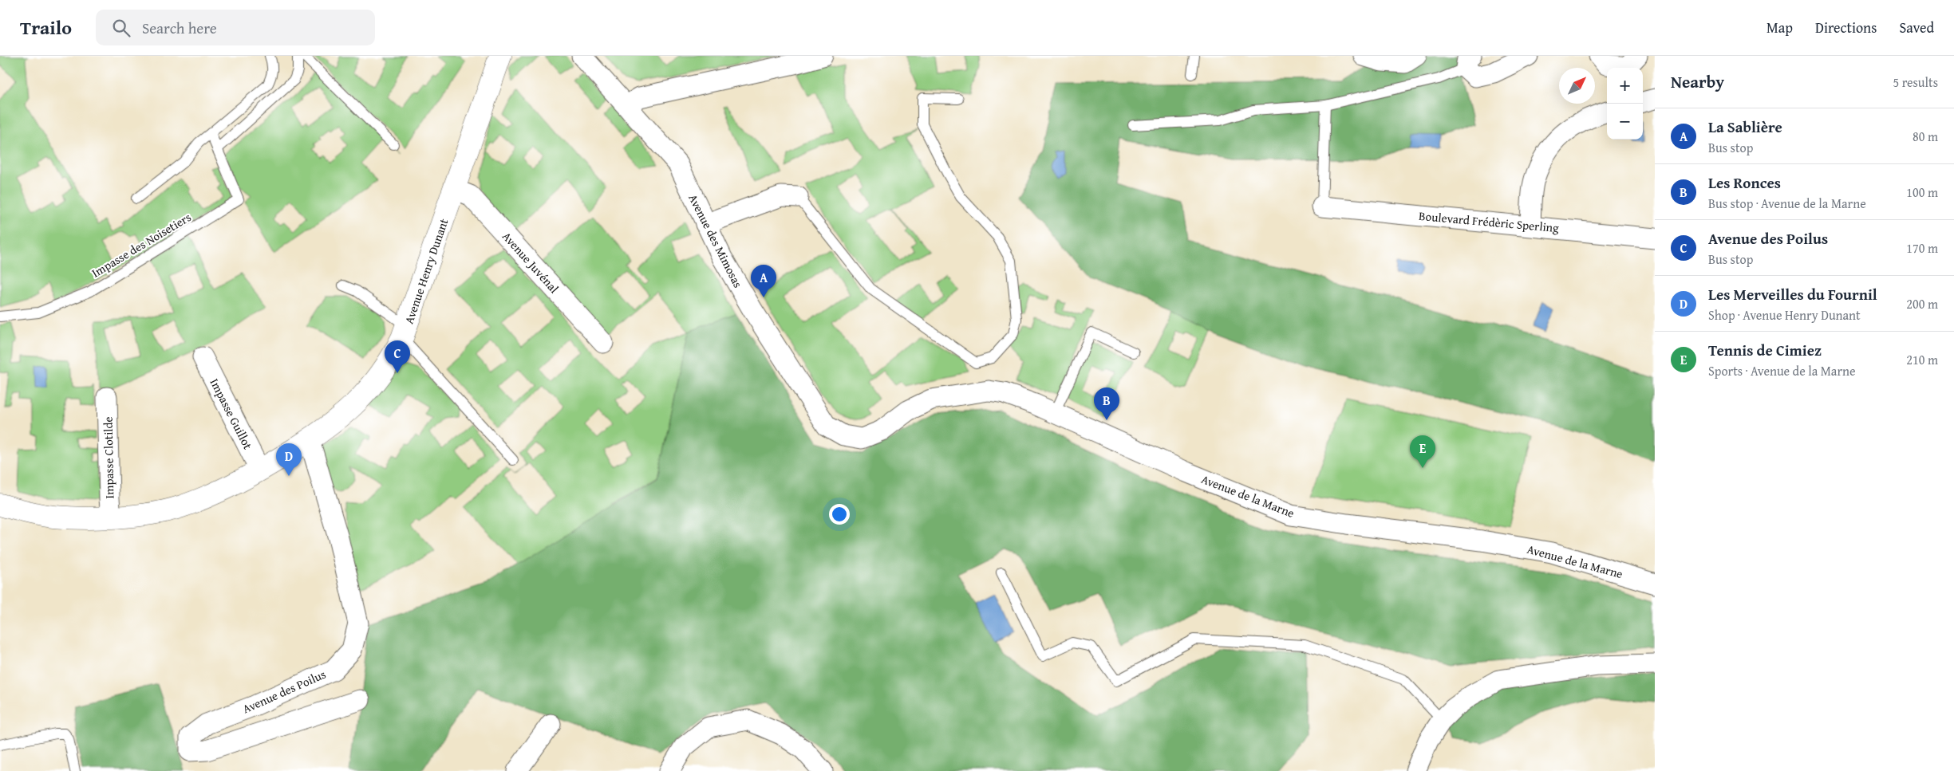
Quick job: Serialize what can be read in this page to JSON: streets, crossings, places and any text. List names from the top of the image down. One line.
{"streets":{"street":["Boulevard Frédèric Sperling","Avenue des Mimosas","Avenue Juvénal","Avenue Henry Dunant","Impasse Guillot","Impasse Clotilde","Avenue de la Marne","Avenue des Poilus"],"lane":["Impasse des Noisetiers"]},"crossings":[["Avenue des Mimosas","Avenue de la Marne"],["Avenue Juvénal","Avenue Henry Dunant"],["Avenue Henry Dunant","Impasse Guillot"],["Avenue Henry Dunant","Impasse Clotilde"],["Avenue Henry Dunant","Avenue des Poilus"]],"north":"top right","page":{"header":"Trailo","search":"Search here","nav":["Map","Directions","Saved"],"heading":["Nearby","5 results"],"map_buttons":["+","−"],"list":[{"mark":"A","name":"La Sablière","note":"Bus stop","value":"80 m"},{"mark":"B","name":"Les Ronces","note":"Bus stop · Avenue de la Marne","value":"100 m"},{"mark":"C","name":"Avenue des Poilus","note":"Bus stop","value":"170 m"},{"mark":"D","name":"Les Merveilles du Fournil","note":"Shop · Avenue Henry Dunant","value":"200 m"},{"mark":"E","name":"Tennis de Cimiez","note":"Sports · Avenue de la Marne","value":"210 m"}],"pins":["A","C","B","E","D"]}}
